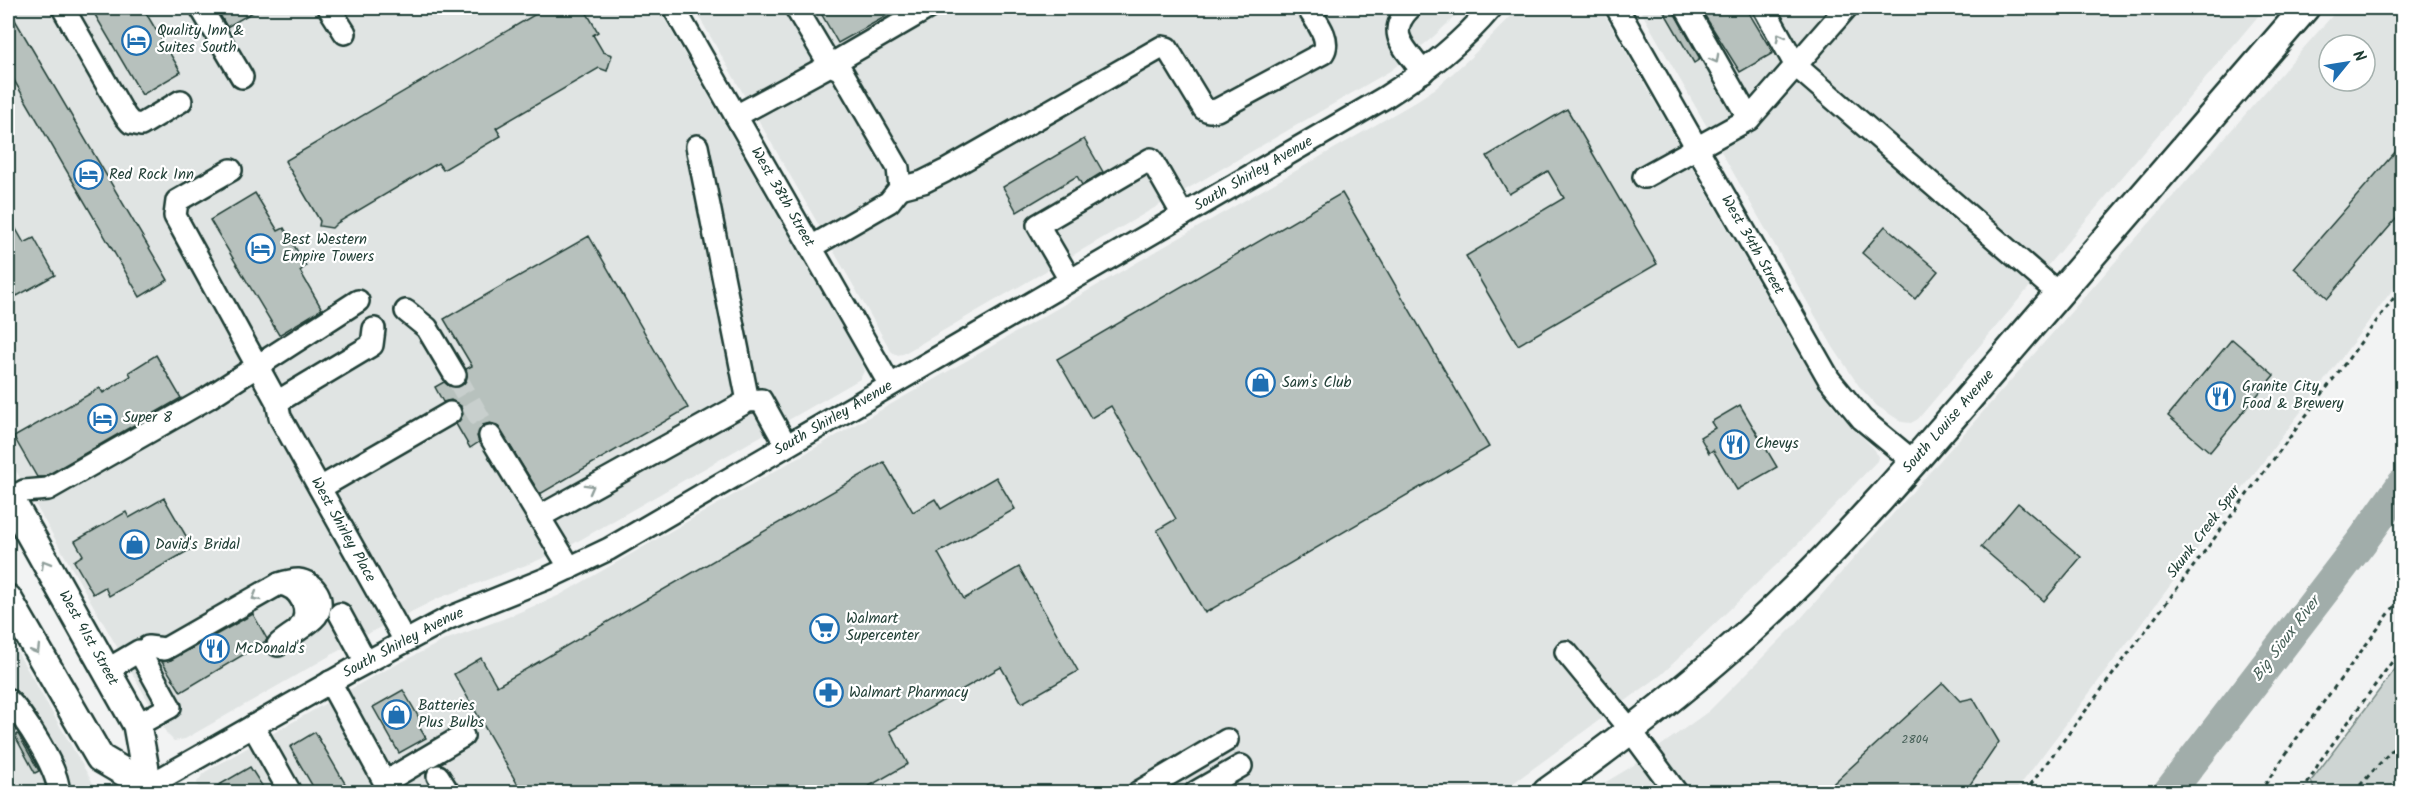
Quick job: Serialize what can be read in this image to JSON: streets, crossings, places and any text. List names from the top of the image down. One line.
{"streets":{"main road":["South Louise Avenue","West 41st Street"],"street":["South Shirley Avenue","West 38th Street","West 34th Street","West Shirley Place"],"path":["Skunk Creek Spur"]},"crossings":[["South Shirley Avenue","West 38th Street"],["South Shirley Avenue","West Shirley Place"],["South Shirley Avenue","West 41st Street"],["West 34th Street","South Louise Avenue"]],"water":["Big Sioux River"],"places":{"hotel":["Quality Inn & Suites South","Red Rock Inn","Best Western Empire Towers","Super 8"],"shop":["Sam's Club","David's Bridal","Batteries Plus Bulbs"],"restaurant":["Granite City Food & Brewery","Chevys","McDonald's"],"supermarket":["Walmart Supercenter"],"pharmacy":["Walmart Pharmacy"]},"house_numbers":["2804"],"north":"top right"}
